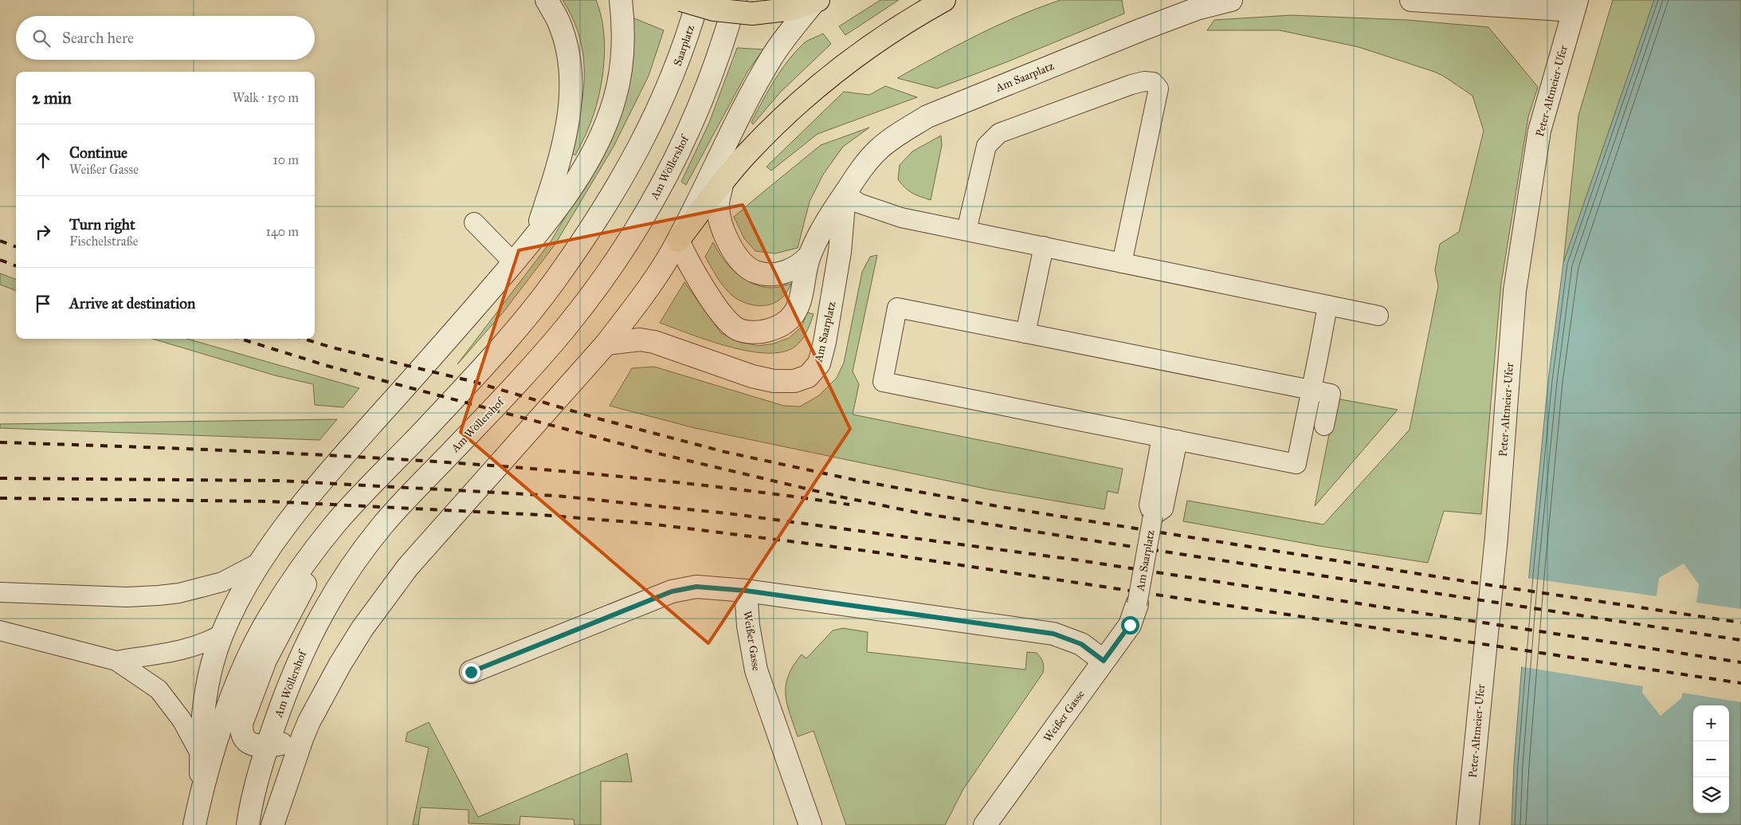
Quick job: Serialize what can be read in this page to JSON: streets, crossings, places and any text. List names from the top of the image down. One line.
{"streets":{"street":["Saarplatz","Am Saarplatz","Peter-Altmeier-Ufer","Am Wöllershof","Weißer Gasse"]},"crossings":[["Am Saarplatz","Weißer Gasse"]],"page":{"search":"Search here","heading":["2 min","Walk · 150 m"],"list":[["Continue","Weißer Gasse","10 m"],["Turn right","Fischelstraße","140 m"],"Arrive at destination"],"map_buttons":["+","−"]}}
